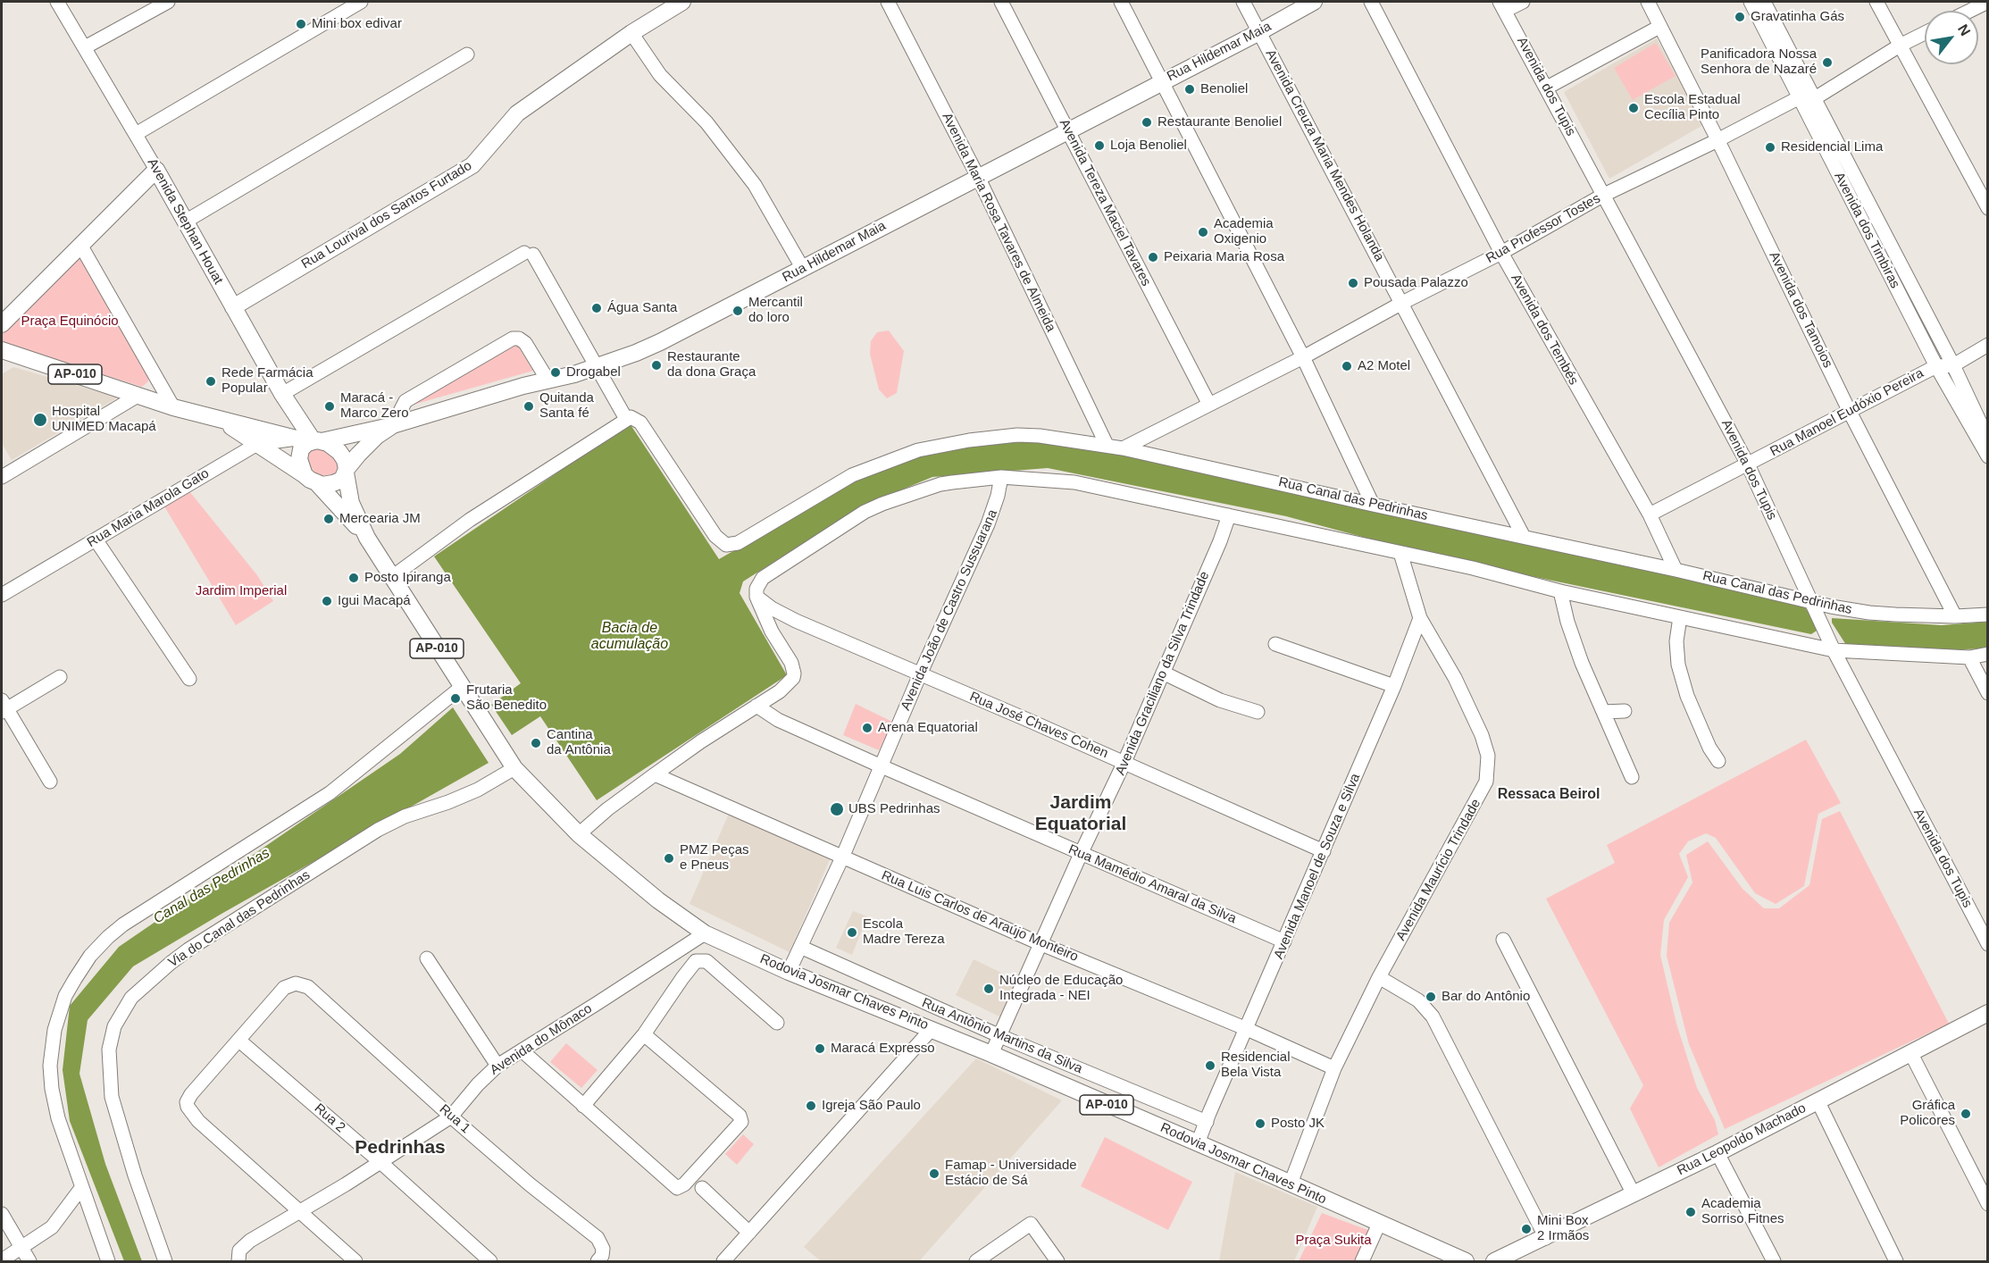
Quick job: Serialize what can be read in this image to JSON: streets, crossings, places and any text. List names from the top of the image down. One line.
{"streets":{"main road":["Rua Hildemar Maia","Rua Lourival dos Santos Furtado","Avenida Stephan Houat","AP-010","Rodovia Josmar Chaves Pinto","Rua Leopoldo Machado"],"street":["Avenida dos Tupis","Avenida Creuza Maria Mendes Holanda","Avenida Tereza Maciel Tavares","Avenida Maria Rosa Tavares de Almeida","Rua Professor Tostes","Avenida dos Timbiras","Avenida dos Tamoios","Avenida dos Tembés","Rua Manoel Eudóxio Pereira","Rua Canal das Pedrinhas","Rua Maria Marola Gato","Avenida João de Castro Sussuarana","Avenida Graciliano da Silva Trindade","Rua José Chaves Cohen","Avenida Manoel de Souza e Silva","Avenida Maurício Trindade","Rua Mamédio Amaral da Silva","Rua Luis Carlos de Araújo Monteiro","Via do Canal das Pedrinhas","Rua Antônio Martins da Silva","Avenida do Mônaco","Rua 2","Rua 1"]},"crossings":[["Rua Hildemar Maia","Avenida Creuza Maria Mendes Holanda"],["Rua Hildemar Maia","Avenida Tereza Maciel Tavares"],["Rua Hildemar Maia","Avenida Stephan Houat"],["Rua Hildemar Maia","Avenida Maria Rosa Tavares de Almeida"],["Rua Hildemar Maia","AP-010"],["Rua Hildemar Maia","Rua Maria Marola Gato"],["Rua Hildemar Maia","Rodovia Josmar Chaves Pinto"],["Avenida dos Tupis","Rua Professor Tostes"],["Avenida dos Tupis","Rua Manoel Eudóxio Pereira"],["Avenida dos Tupis","Rua Canal das Pedrinhas"],["Avenida Creuza Maria Mendes Holanda","Rua Professor Tostes"],["Avenida Creuza Maria Mendes Holanda","Rua Canal das Pedrinhas"],["Avenida Tereza Maciel Tavares","Rua Professor Tostes"],["Rua Lourival dos Santos Furtado","Avenida Stephan Houat"],["Avenida Stephan Houat","AP-010"],["Avenida Stephan Houat","Rua Maria Marola Gato"],["Avenida Stephan Houat","Rodovia Josmar Chaves Pinto"],["Avenida Maria Rosa Tavares de Almeida","Rua Canal das Pedrinhas"],["Rua Professor Tostes","Avenida dos Timbiras"],["Rua Professor Tostes","Avenida dos Tamoios"],["Rua Professor Tostes","Avenida dos Tembés"],["Rua Professor Tostes","Rua Canal das Pedrinhas"],["Avenida dos Timbiras","Rua Manoel Eudóxio Pereira"],["Avenida dos Tamoios","Rua Manoel Eudóxio Pereira"],["Avenida dos Tamoios","Rua Canal das Pedrinhas"],["Avenida dos Tembés","Rua Manoel Eudóxio Pereira"],["Avenida dos Tembés","Rua Canal das Pedrinhas"],["AP-010","Rua Maria Marola Gato"],["AP-010","Rodovia Josmar Chaves Pinto"],["Rua Maria Marola Gato","Rodovia Josmar Chaves Pinto"],["Avenida João de Castro Sussuarana","Rua José Chaves Cohen"],["Avenida João de Castro Sussuarana","Rua Mamédio Amaral da Silva"],["Avenida João de Castro Sussuarana","Rua Luis Carlos de Araújo Monteiro"],["Avenida João de Castro Sussuarana","Rodovia Josmar Chaves Pinto"],["Avenida João de Castro Sussuarana","Rua Antônio Martins da Silva"],["Avenida Graciliano da Silva Trindade","Rua José Chaves Cohen"],["Avenida Graciliano da Silva Trindade","Rua Mamédio Amaral da Silva"],["Avenida Graciliano da Silva Trindade","Rua Luis Carlos de Araújo Monteiro"],["Avenida Graciliano da Silva Trindade","Rodovia Josmar Chaves Pinto"],["Avenida Graciliano da Silva Trindade","Rua Antônio Martins da Silva"],["Rua José Chaves Cohen","Avenida Manoel de Souza e Silva"],["Avenida Manoel de Souza e Silva","Avenida Maurício Trindade"],["Avenida Manoel de Souza e Silva","Rua Mamédio Amaral da Silva"],["Avenida Manoel de Souza e Silva","Rua Luis Carlos de Araújo Monteiro"],["Avenida Manoel de Souza e Silva","Rodovia Josmar Chaves Pinto"],["Avenida Manoel de Souza e Silva","Rua Antônio Martins da Silva"],["Avenida Maurício Trindade","Rua Luis Carlos de Araújo Monteiro"],["Avenida Maurício Trindade","Rodovia Josmar Chaves Pinto"],["Via do Canal das Pedrinhas","Rodovia Josmar Chaves Pinto"],["Rodovia Josmar Chaves Pinto","Avenida do Mônaco"],["Avenida do Mônaco","Rua 2"],["Avenida do Mônaco","Rua 1"],["Rua 2","Rua 1"]],"districts":["Ressaca Beirol","Jardim Equatorial","Pedrinhas"],"water":["Bacia de acumulação","Canal das Pedrinhas"],"parks":["Praça Equinócio","Jardim Imperial","Praça Sukita"],"places":["Gravatinha Gás","Mini box edivar","Panificadora Nossa Senhora de Nazaré","Benoliel","Escola Estadual Cecília Pinto","Restaurante Benoliel","Loja Benoliel","Residencial Lima","Academia Oxigenio","Peixaria Maria Rosa","Pousada Palazzo","Água Santa","Mercantil do loro","Restaurante da dona Graça","A2 Motel","Drogabel","Rede Farmácia Popular","Maracá - Marco Zero","Quitanda Santa fé","Hospital UNIMED Macapá","Mercearia JM","Posto Ipiranga","Igui Macapá","Frutaria São Benedito","Arena Equatorial","Cantina da Antônia","UBS Pedrinhas","PMZ Peças e Pneus","Escola Madre Tereza","Núcleo de Educação Integrada - NEI","Bar do Antônio","Maracá Expresso","Residencial Bela Vista","Igreja São Paulo","Gráfica Policores","Posto JK","Famap - Universidade Estácio de Sá","Academia Sorriso Fitnes","Mini Box 2 Irmãos"],"north":"top right"}
